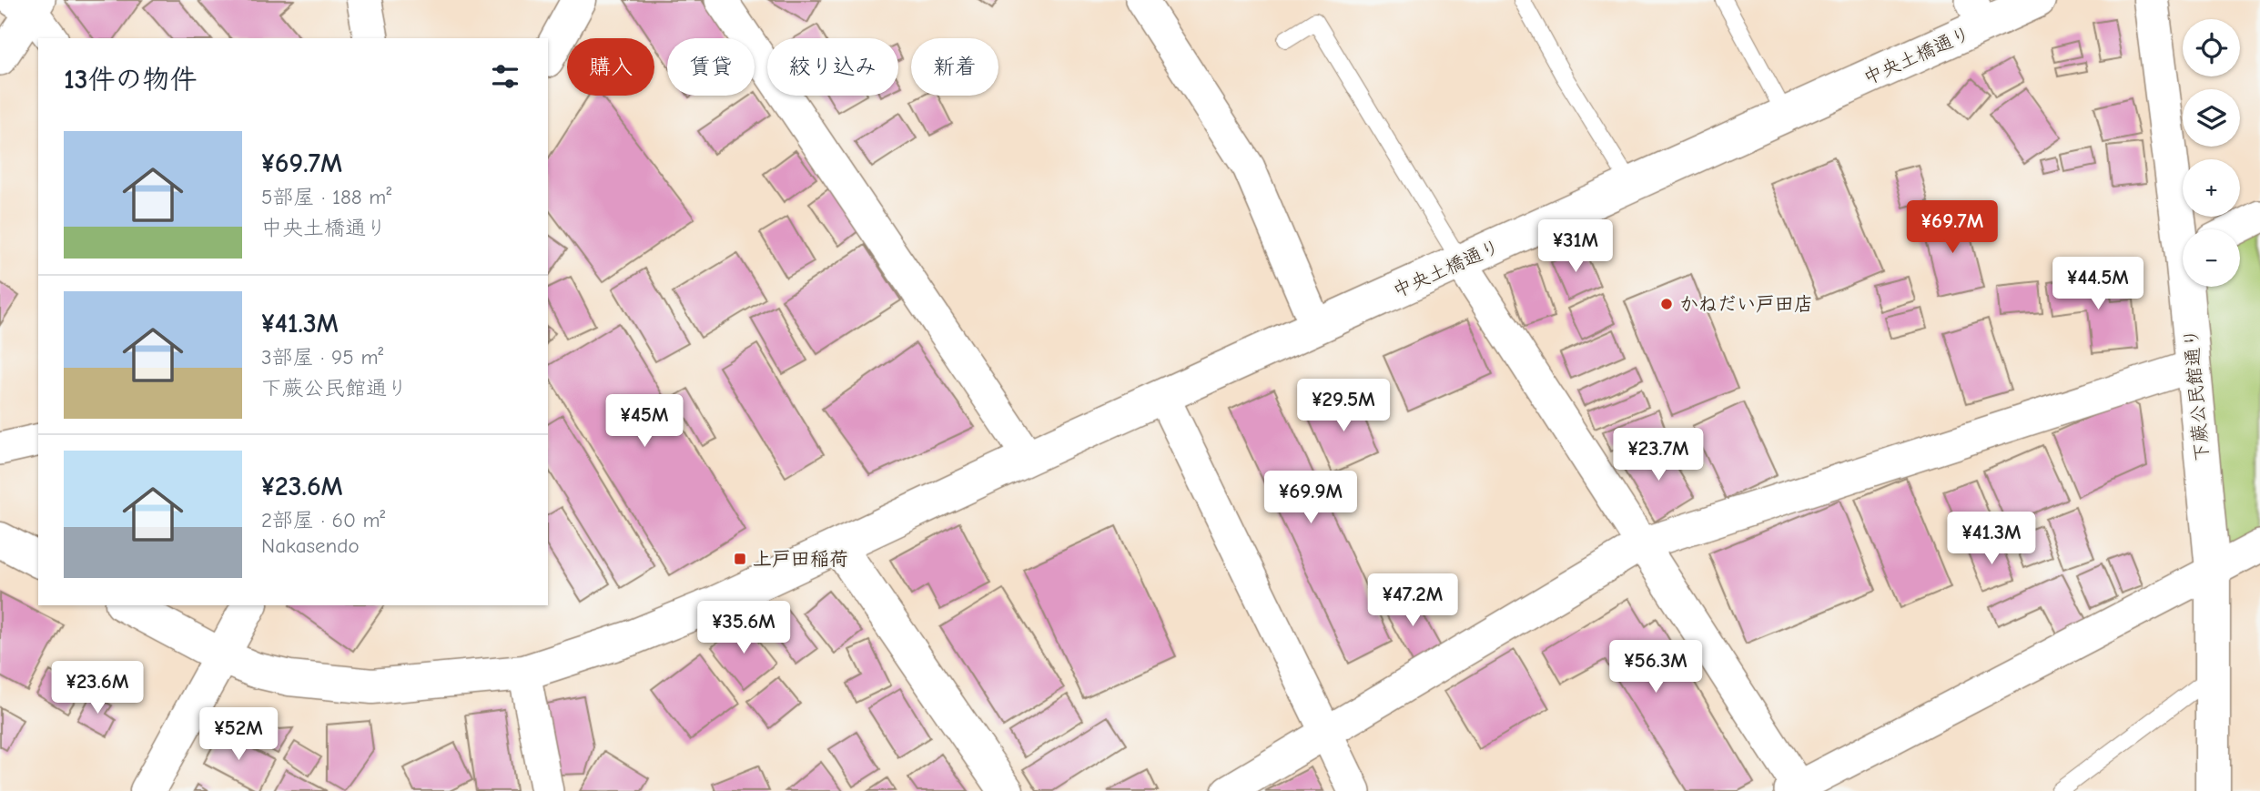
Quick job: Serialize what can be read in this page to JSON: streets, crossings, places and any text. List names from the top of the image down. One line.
{"streets":{"main road":["中央土橋通り","下蕨公民館通り"]},"places":{"other":["かねだい戸田店"],"transit":["上戸田稲荷"]},"page":{"map_buttons":["+","−"],"chip":["購入","賃貸","絞り込み","新着"],"heading":"13件の物件","list":[{"name":"¥69.7M","note":"5部屋 · 188 m² · 中央土橋通り"},{"name":"¥41.3M","note":"3部屋 · 95 m² · 下蕨公民館通り"},{"name":"¥23.6M","note":"2部屋 · 60 m² · Nakasendo"}],"price":["¥69.7M","¥31M","¥44.5M","¥29.5M","¥45M","¥23.7M","¥69.9M","¥41.3M","¥47.2M","¥35.6M","¥56.3M","¥23.6M","¥52M"]}}
